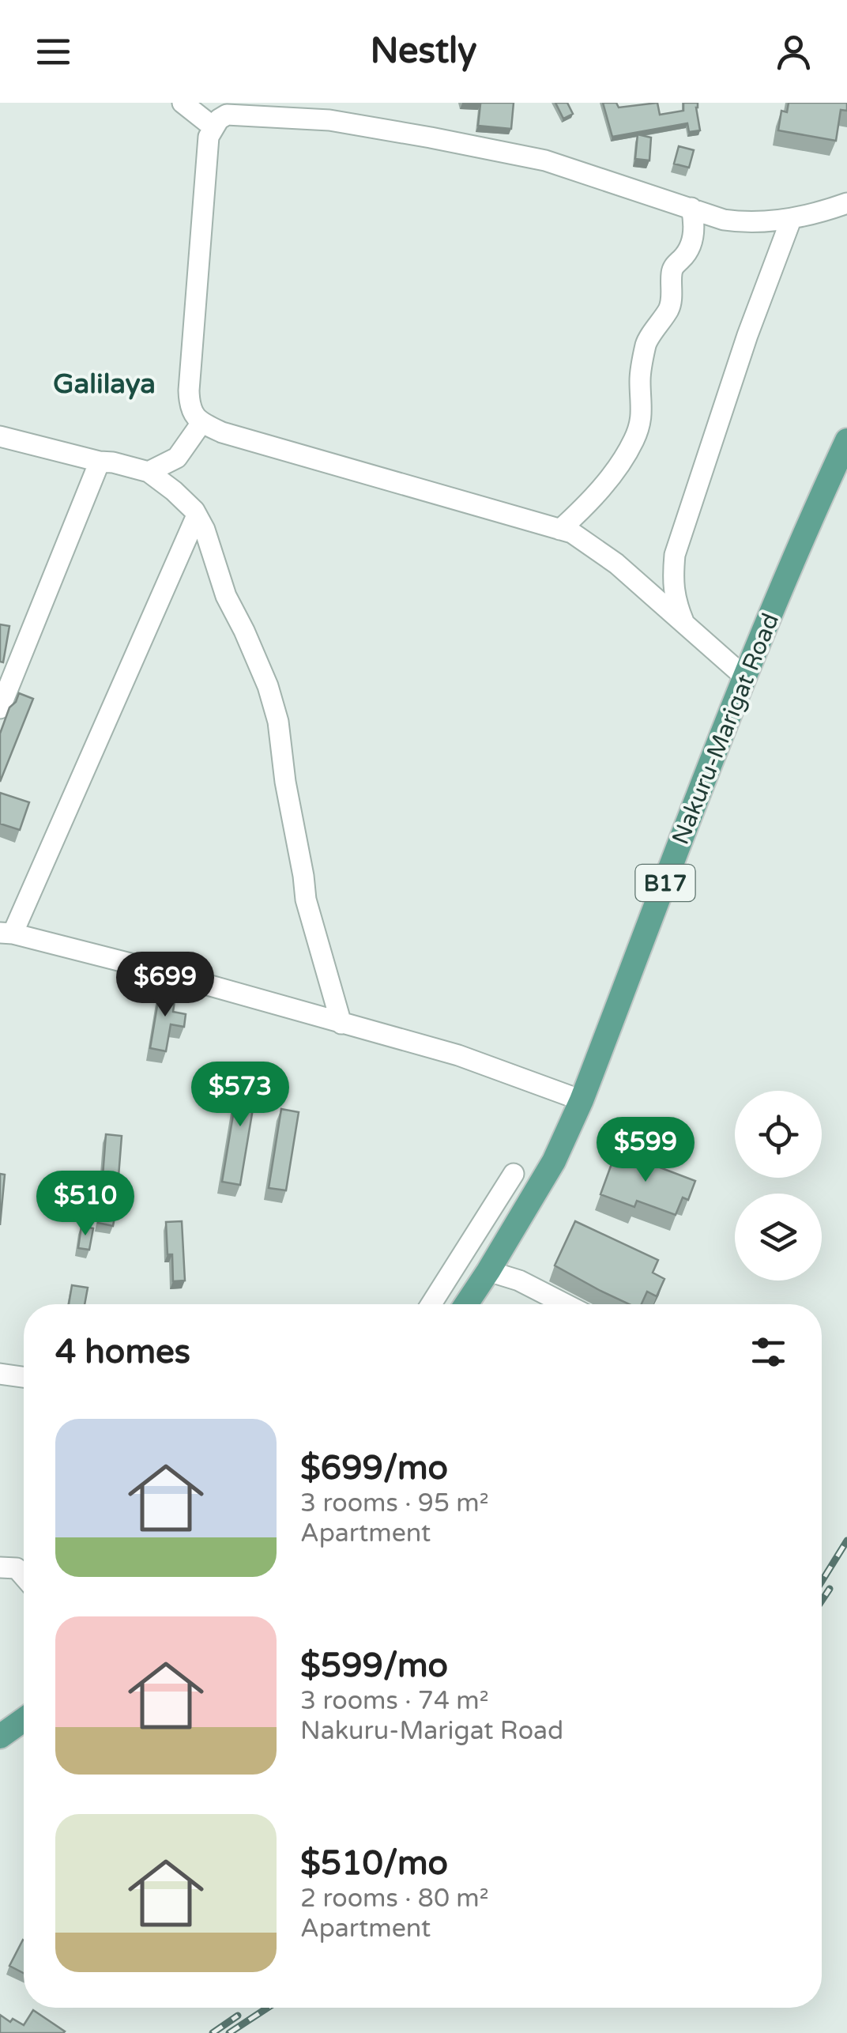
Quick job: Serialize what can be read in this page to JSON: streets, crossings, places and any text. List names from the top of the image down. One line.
{"streets":{"main road":["Nakuru-Marigat Road","B17"]},"districts":["Galilaya"],"page":{"header":"Nestly","price":["$699","$573","$599","$510"],"heading":"4 homes","list":[{"name":"$699/mo","note":"3 rooms · 95 m² · Apartment"},{"name":"$599/mo","note":"3 rooms · 74 m² · Nakuru-Marigat Road"},{"name":"$510/mo","note":"2 rooms · 80 m² · Apartment"}]}}
